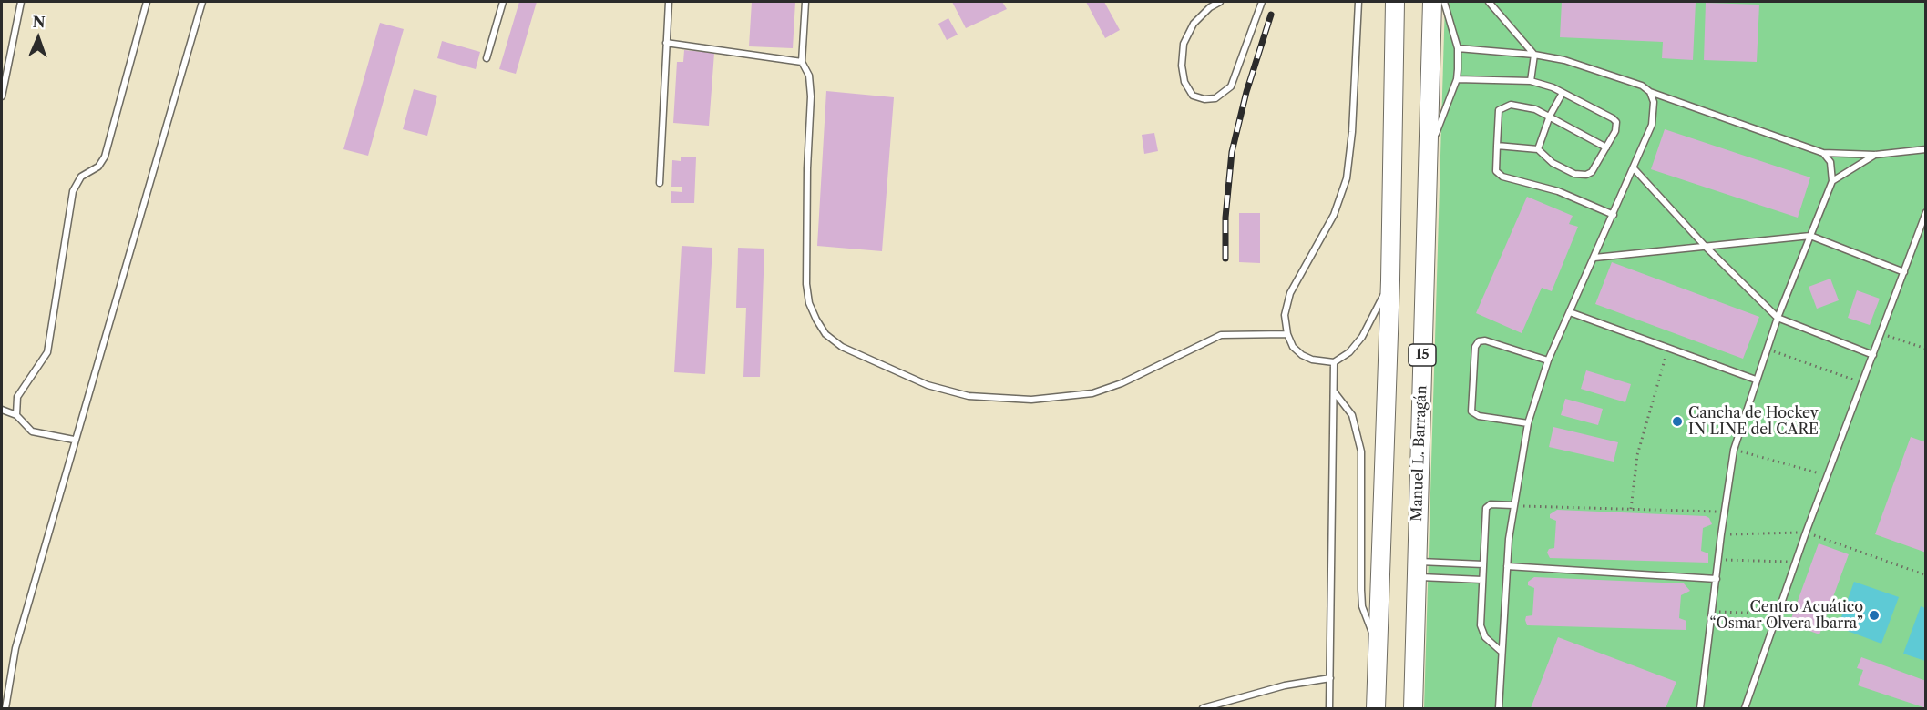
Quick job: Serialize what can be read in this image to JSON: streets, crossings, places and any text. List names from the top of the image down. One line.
{"streets":{"highway":["15","Manuel L. Barragán"]},"places":["Cancha de Hockey IN LINE del CARE","Centro Acuático “Osmar Olvera Ibarra”"],"north":"top"}
